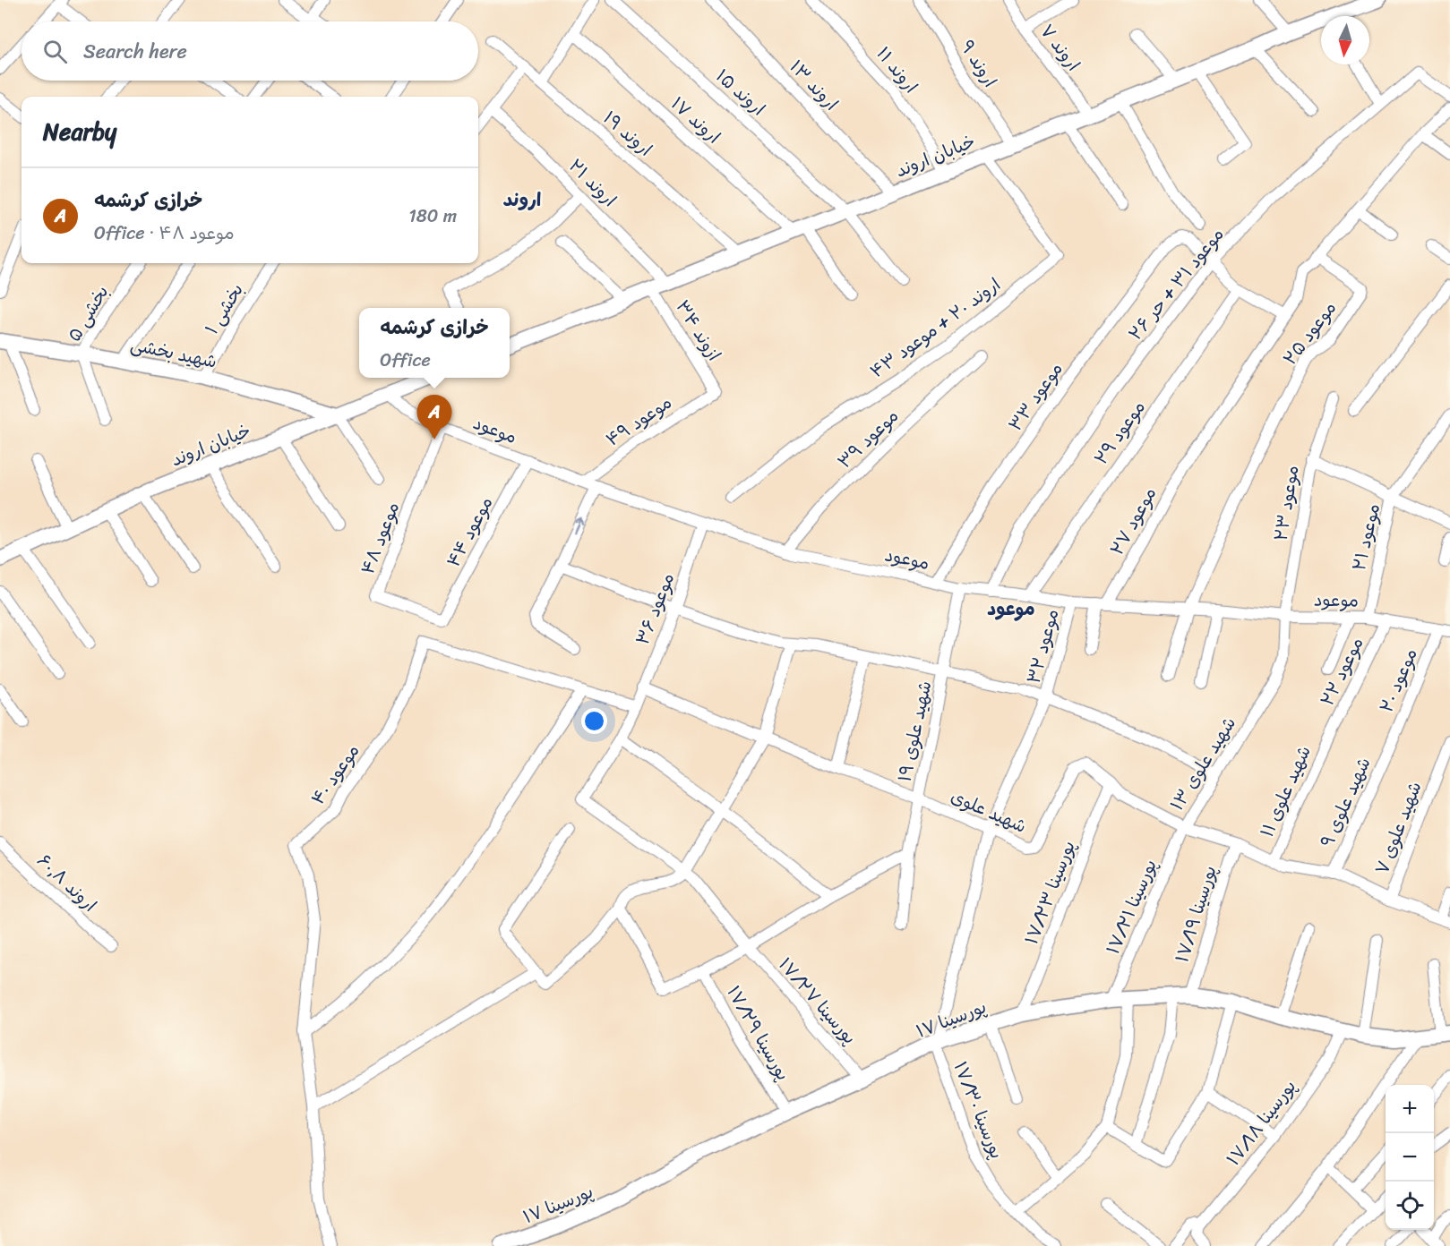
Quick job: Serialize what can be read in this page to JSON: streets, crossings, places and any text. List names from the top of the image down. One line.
{"streets":{"street":["اروند ۷","اروند ۹","اروند ۱۱","اروند ۱۳","اروند ۱۵","اروند ۱۷","اروند ۱۹","خیابان اروند","اروند ۲۱","موعود ۳۱ + حر ۲۶","بخشی ۱","بخشی ۵","اروند ۲۰ + موعود ۴۳","ازوند ۳۴","موعود ۲۵","شهید بخشی","موعود ۳۳","موعود ۴۹","موعود","موعود ۲۹","موعود ۳۹","موعود ۲۳","موعود ۲۷","موعود ۴۴","موعود ۲۱","موعود ۴۸","موعود ۳۶","موعود ۳۲","موعود ۲۲","موعود ۲۰","شهید علوی ۱۹","شهید علوی ۱۳","موعود ۴۰","شهید علوی ۱۱","شهید علوی ۹","شهید علوی","شهید علوی ۷","اروند ۶۰٫۸","پورسینا ۱۷/۲۳","پورسینا ۱۷/۲۱","پورسینا ۱۷/۱۹","پورسینا ۱۷/۲۷","پورسینا ۱۷","پورسینا ۱۷/۲۹","پورسینا ۱۷/۳۰","پورسینا ۱۷/۱۸"]},"crossings":[["اروند ۷","خیابان اروند"],["اروند ۹","خیابان اروند"],["اروند ۱۱","خیابان اروند"],["اروند ۱۳","خیابان اروند"],["اروند ۱۵","خیابان اروند"],["اروند ۱۷","خیابان اروند"],["اروند ۱۹","خیابان اروند"],["خیابان اروند","اروند ۲۱"],["خیابان اروند","اروند ۲۰ + موعود ۴۳"],["خیابان اروند","ازوند ۳۴"],["خیابان اروند","شهید بخشی"],["خیابان اروند","موعود"],["موعود ۳۱ + حر ۲۶","موعود ۲۵"],["موعود ۳۱ + حر ۲۶","موعود"],["بخشی ۱","شهید بخشی"],["بخشی ۵","شهید بخشی"],["ازوند ۳۴","موعود ۴۹"],["موعود ۲۵","موعود ۳۳"],["موعود ۲۵","موعود"],["موعود ۲۵","موعود ۲۹"],["موعود ۲۵","موعود ۲۷"],["موعود ۳۳","موعود"],["موعود ۴۹","موعود"],["موعود","موعود ۲۹"],["موعود","موعود ۳۹"],["موعود","موعود ۲۳"],["موعود","موعود ۲۷"],["موعود","موعود ۴۴"],["موعود","موعود ۲۱"],["موعود","موعود ۴۸"],["موعود","موعود ۳۶"],["موعود","موعود ۳۲"],["موعود","موعود ۲۲"],["موعود","موعود ۲۰"],["موعود","شهید علوی ۱۹"],["موعود ۲۳","شهید علوی ۱۳"],["موعود ۴۴","موعود ۴۸"],["موعود ۳۶","شهید علوی"],["موعود ۳۶","پورسینا ۱۷/۲۷"],["موعود ۳۲","شهید علوی"],["موعود ۳۲","پورسینا ۱۷"],["موعود ۳۲","پورسینا ۱۷/۳۰"],["موعود ۲۲","شهید علوی ۱۱"],["موعود ۲۰","شهید علوی ۹"],["شهید علوی ۱۹","شهید علوی"],["شهید علوی ۱۳","شهید علوی"],["شهید علوی ۱۳","پورسینا ۱۷/۲۱"],["شهید علوی ۱۱","شهید علوی"],["شهید علوی ۹","شهید علوی"],["شهید علوی","شهید علوی ۷"],["شهید علوی","پورسینا ۱۷/۲۳"],["شهید علوی","پورسینا ۱۷/۲۱"],["شهید علوی","پورسینا ۱۷/۱۹"],["پورسینا ۱۷/۲۳","پورسینا ۱۷"],["پورسینا ۱۷/۲۱","پورسینا ۱۷"],["پورسینا ۱۷/۱۹","پورسینا ۱۷"],["پورسینا ۱۷/۲۷","پورسینا ۱۷"],["پورسینا ۱۷","پورسینا ۱۷/۲۹"],["پورسینا ۱۷","پورسینا ۱۷/۳۰"],["پورسینا ۱۷","پورسینا ۱۷/۱۸"]],"districts":["اروند","موعود"],"north":"bottom","page":{"search":"Search here","heading":"Nearby","list":[{"mark":"A","name":"خرازی کرشمه","note":"Office · موعود ۴۸","value":"180 m"}],"popup":["خرازی کرشمه","Office"],"pins":"A","map_buttons":["+","−"]}}
